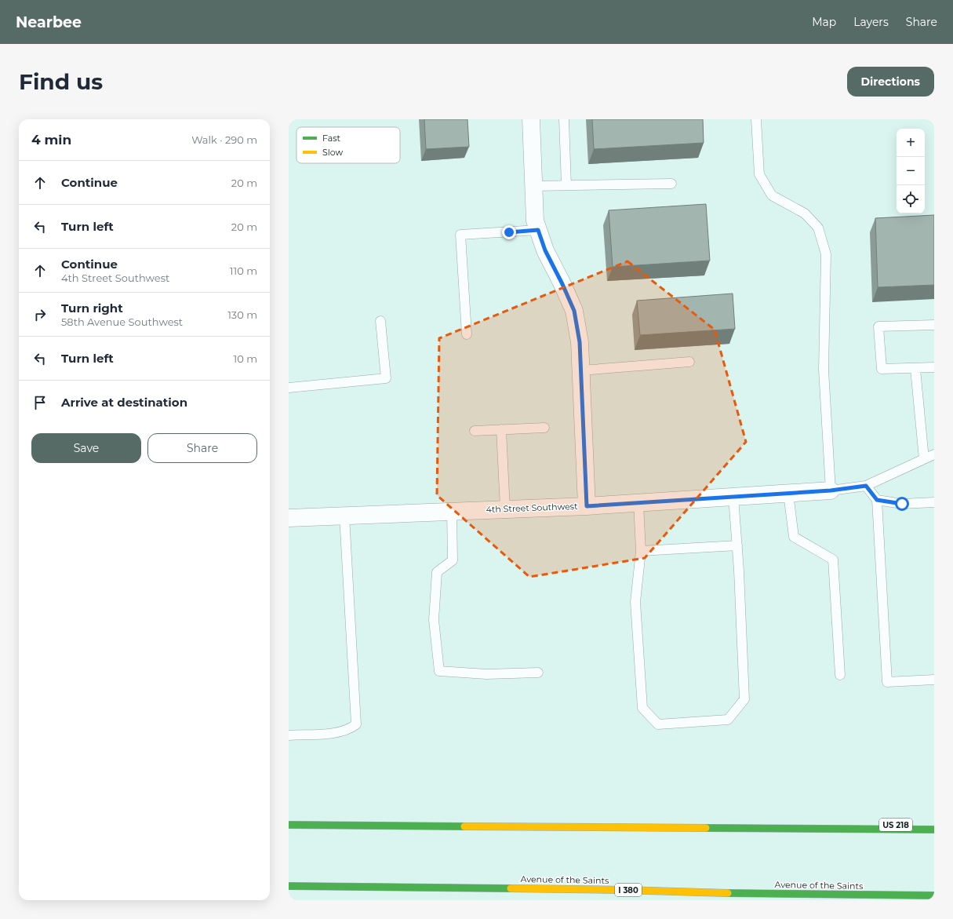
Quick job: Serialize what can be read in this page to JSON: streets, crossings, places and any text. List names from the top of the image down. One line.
{"streets":{"highway":["US 218","Avenue of the Saints","I 380"],"street":["4th Street Southwest"]},"legend":["Fast","Slow"],"page":{"header":"Nearbee","nav":["Map","Layers","Share"],"buttons":["Directions",["Save","Share"]],"title":"Find us","heading":["4 min","Walk · 290 m"],"map_buttons":["+","−"],"list":[["Continue","20 m"],["Turn left","20 m"],["Continue","4th Street Southwest","110 m"],["Turn right","58th Avenue Southwest","130 m"],["Turn left","10 m"],"Arrive at destination"]}}
